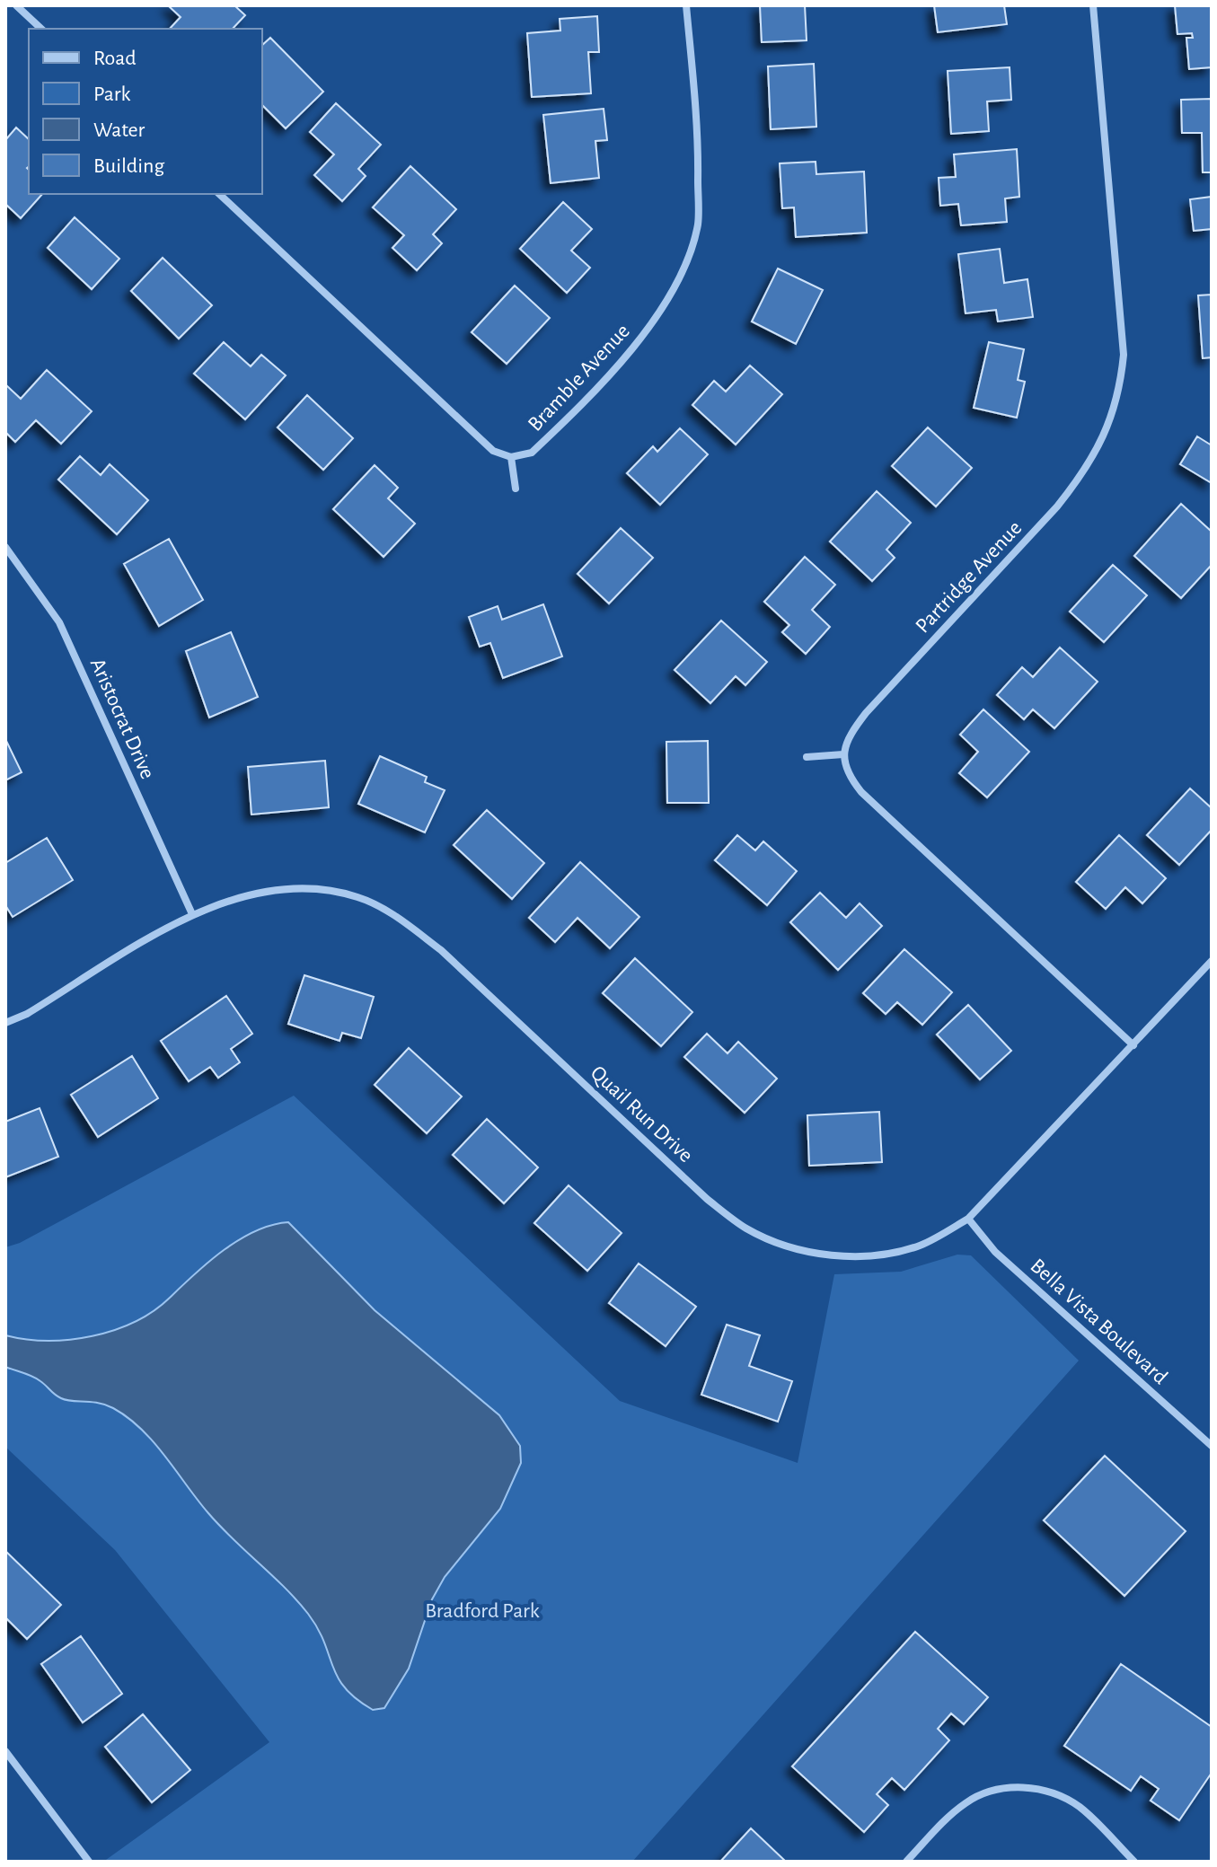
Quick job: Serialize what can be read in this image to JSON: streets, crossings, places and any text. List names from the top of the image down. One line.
{"streets":{"street":["Bramble Avenue","Partridge Avenue","Aristocrat Drive","Quail Run Drive","Bella Vista Boulevard"]},"crossings":[["Aristocrat Drive","Quail Run Drive"],["Quail Run Drive","Bella Vista Boulevard"]],"parks":["Bradford Park"],"legend":["Road","Park","Water","Building"]}
